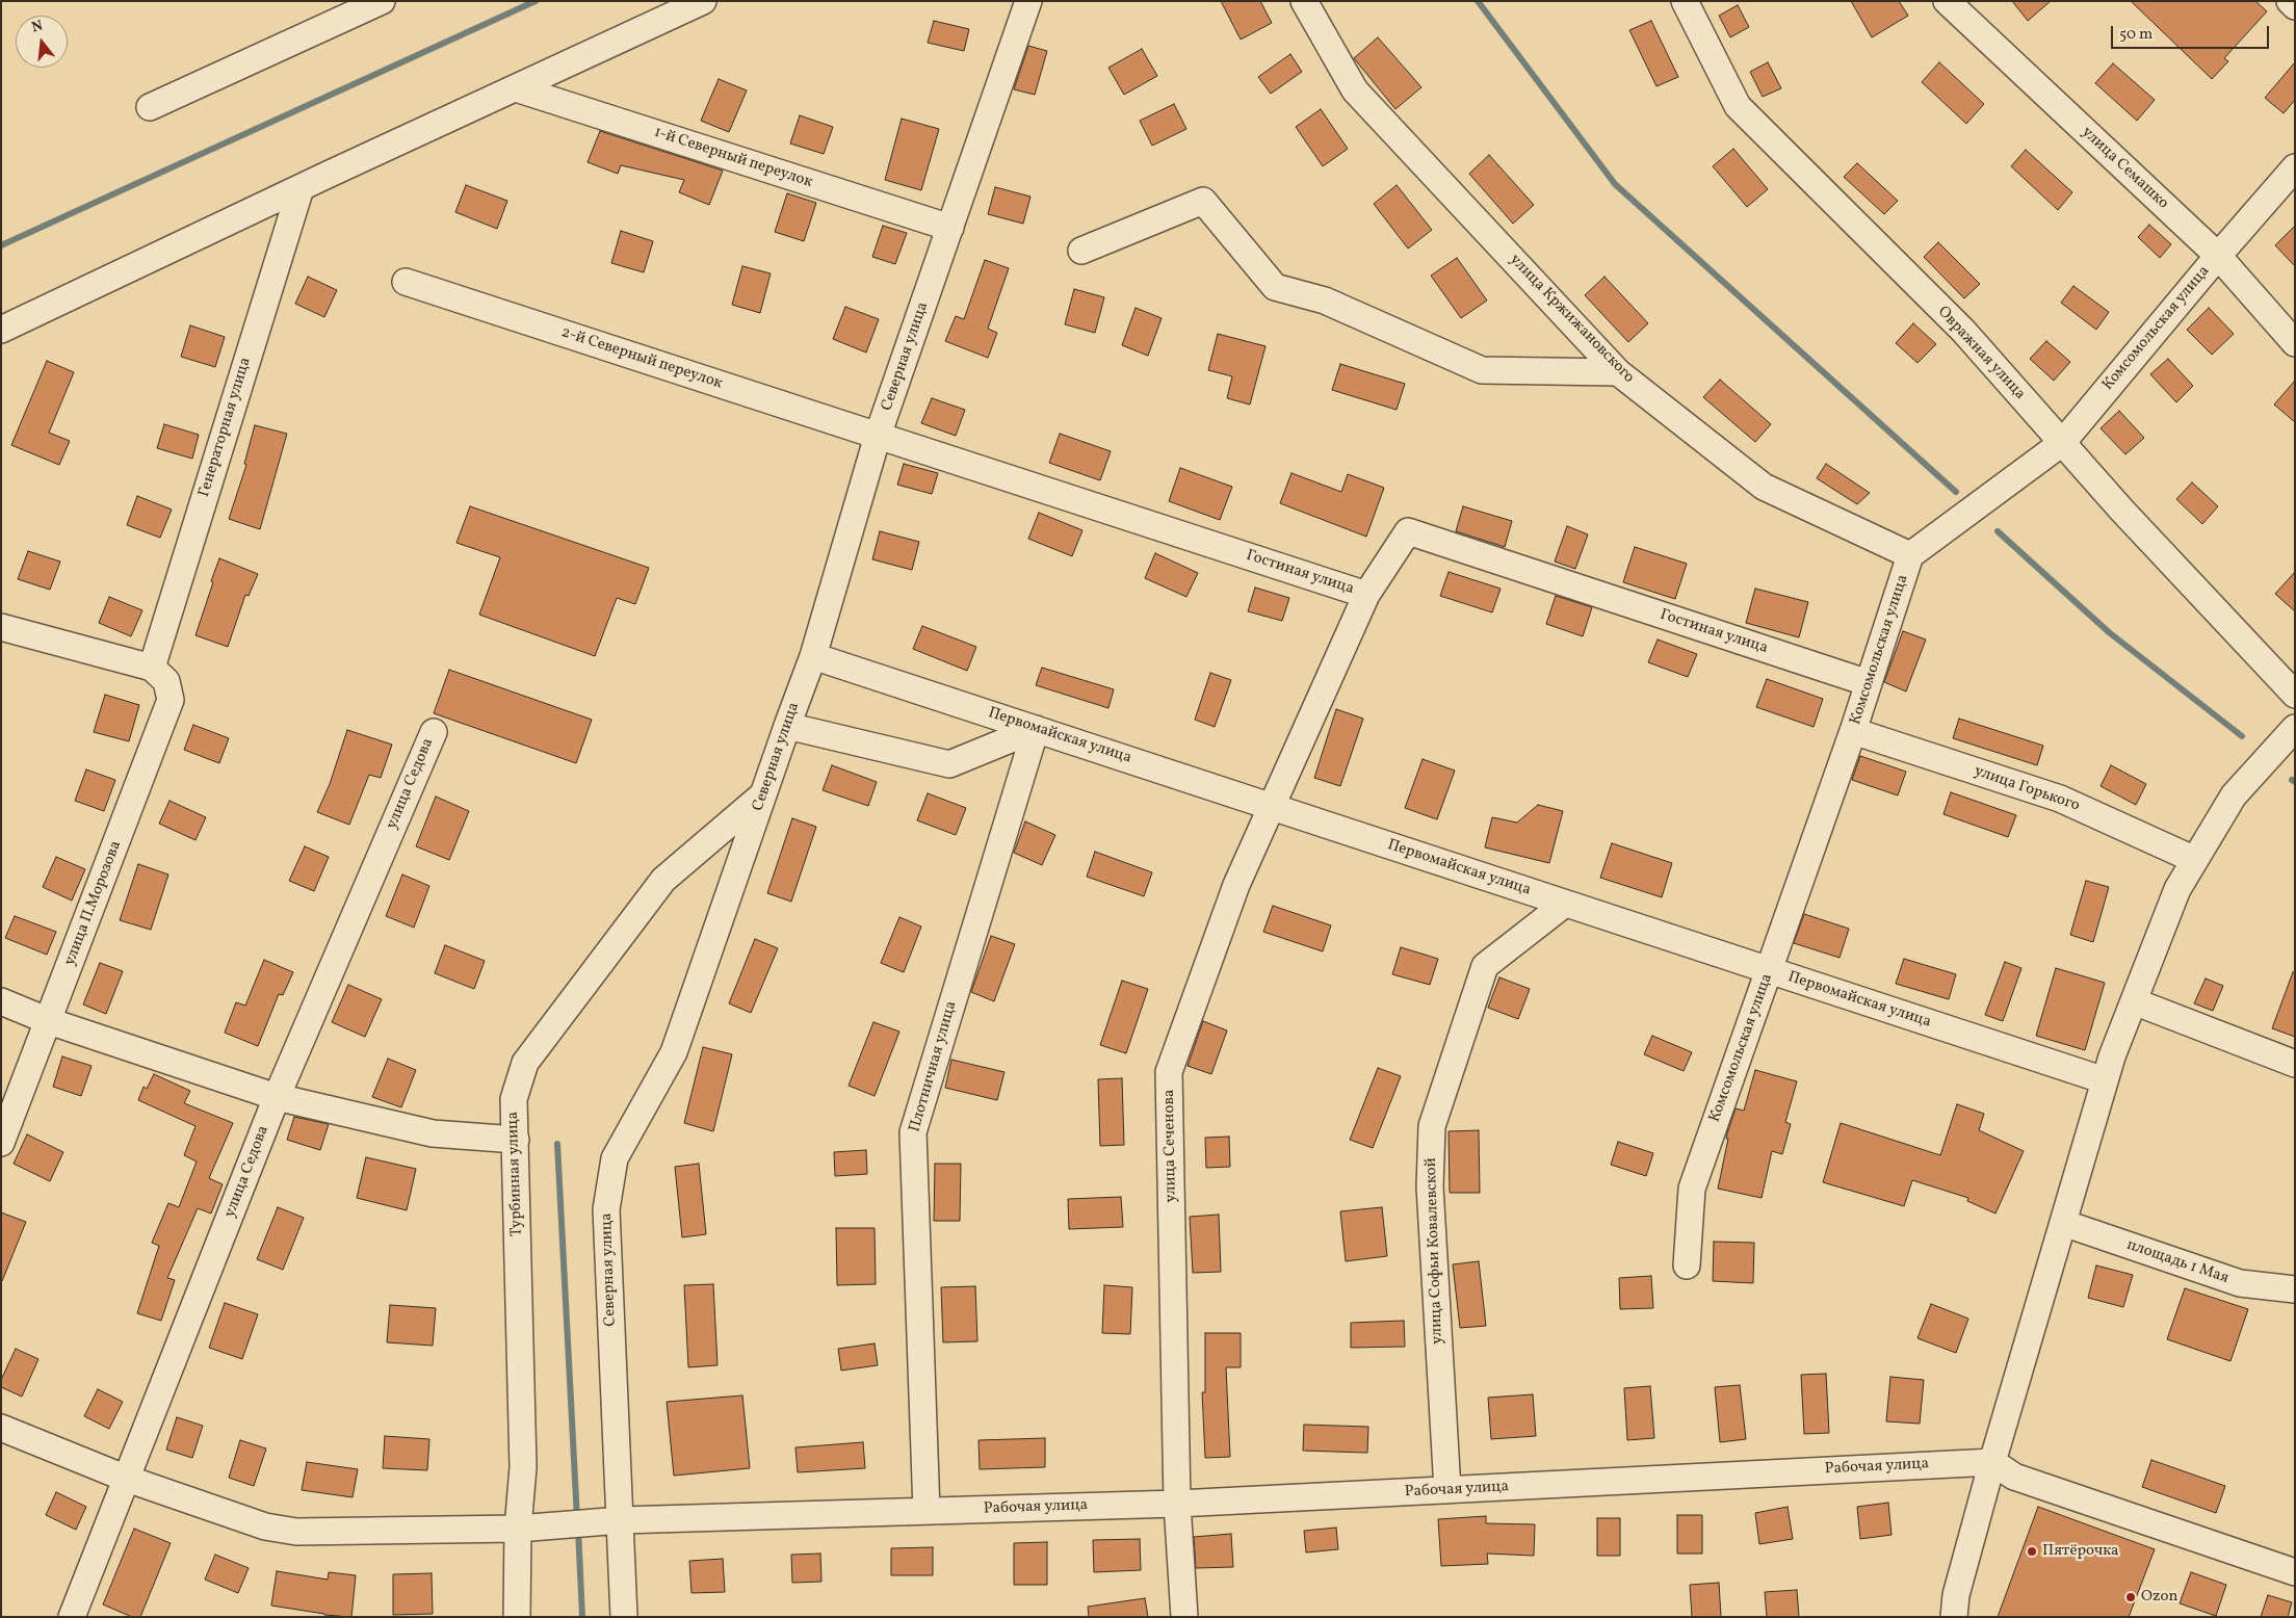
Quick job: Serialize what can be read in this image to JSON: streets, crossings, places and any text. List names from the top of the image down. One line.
{"streets":{"street":["1-й Северный переулок","улица Семашко","улица Кржижановского","Комсомольская улица","Овражная улица","Северная улица","2-й Северный переулок","Генераторная улица","Гостиная улица","Первомайская улица","улица Седова","улица Горького","улица П.Морозова","Плотничная улица","улица Сеченова","Турбинная улица","улица Софьи Ковалевской","площадь 1 Мая","Рабочая улица"]},"crossings":[["1-й Северный переулок","Северная улица"],["улица Семашко","Комсомольская улица"],["улица Кржижановского","Комсомольская улица"],["Комсомольская улица","Овражная улица"],["Комсомольская улица","Гостиная улица"],["Комсомольская улица","Первомайская улица"],["Комсомольская улица","улица Горького"],["Северная улица","2-й Северный переулок"],["Северная улица","Гостиная улица"],["Северная улица","Первомайская улица"],["Северная улица","Турбинная улица"],["Северная улица","Рабочая улица"],["2-й Северный переулок","Гостиная улица"],["Генераторная улица","улица П.Морозова"],["Гостиная улица","улица Сеченова"],["Первомайская улица","Плотничная улица"],["Первомайская улица","улица Сеченова"],["Первомайская улица","улица Софьи Ковалевской"],["улица Седова","Рабочая улица"],["Плотничная улица","Рабочая улица"],["улица Сеченова","Рабочая улица"],["Турбинная улица","Рабочая улица"],["улица Софьи Ковалевской","Рабочая улица"]],"places":["Пятёрочка","Ozon"],"scale_bar":"50 m","north":"top"}
